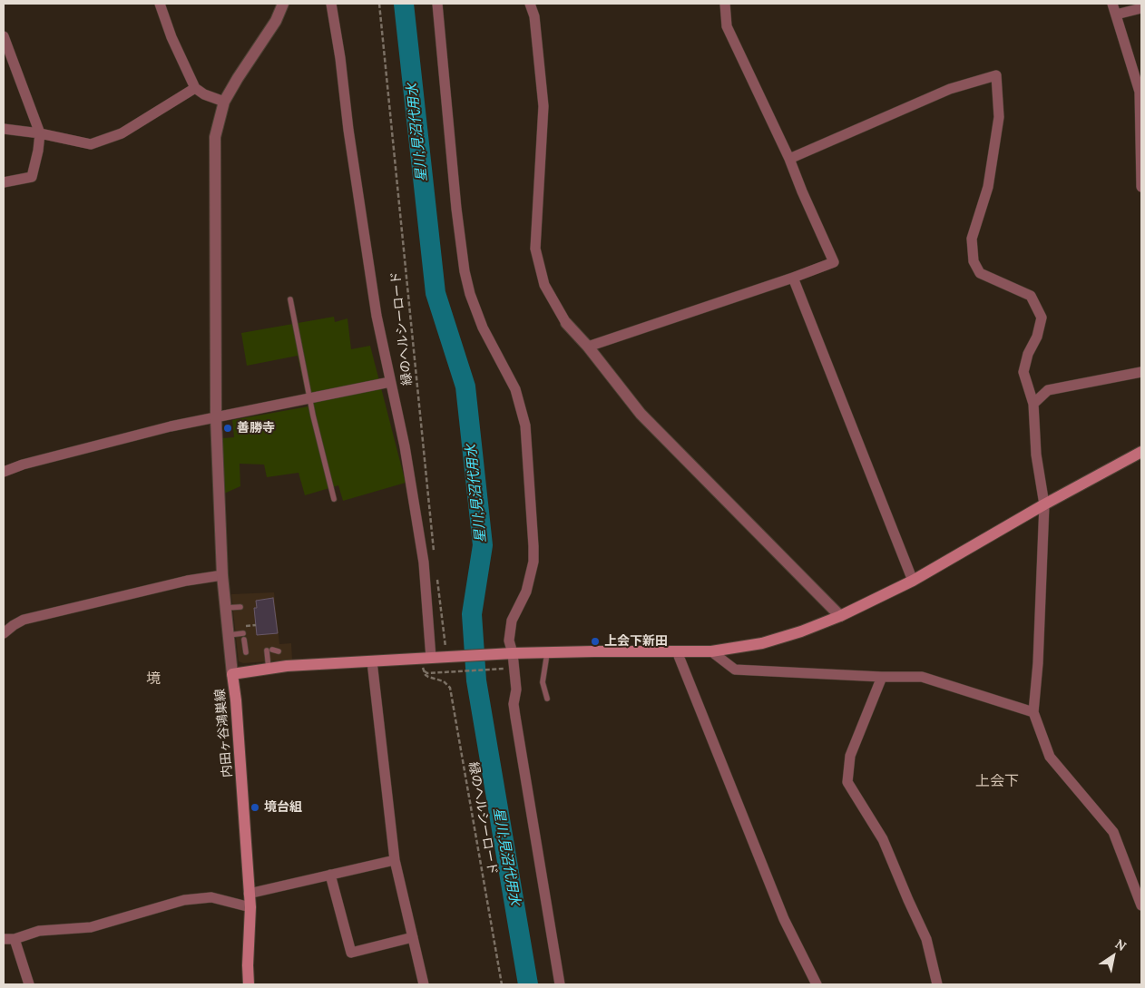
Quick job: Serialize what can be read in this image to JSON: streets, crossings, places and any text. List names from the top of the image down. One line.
{"streets":{"main road":["内田ヶ谷鴻巣線"],"path":["緑のヘルシーロード"]},"districts":["境","上会下"],"water":["星川;見沼代用水"],"places":["善勝寺","上会下新田","境台組"],"north":"top right"}
